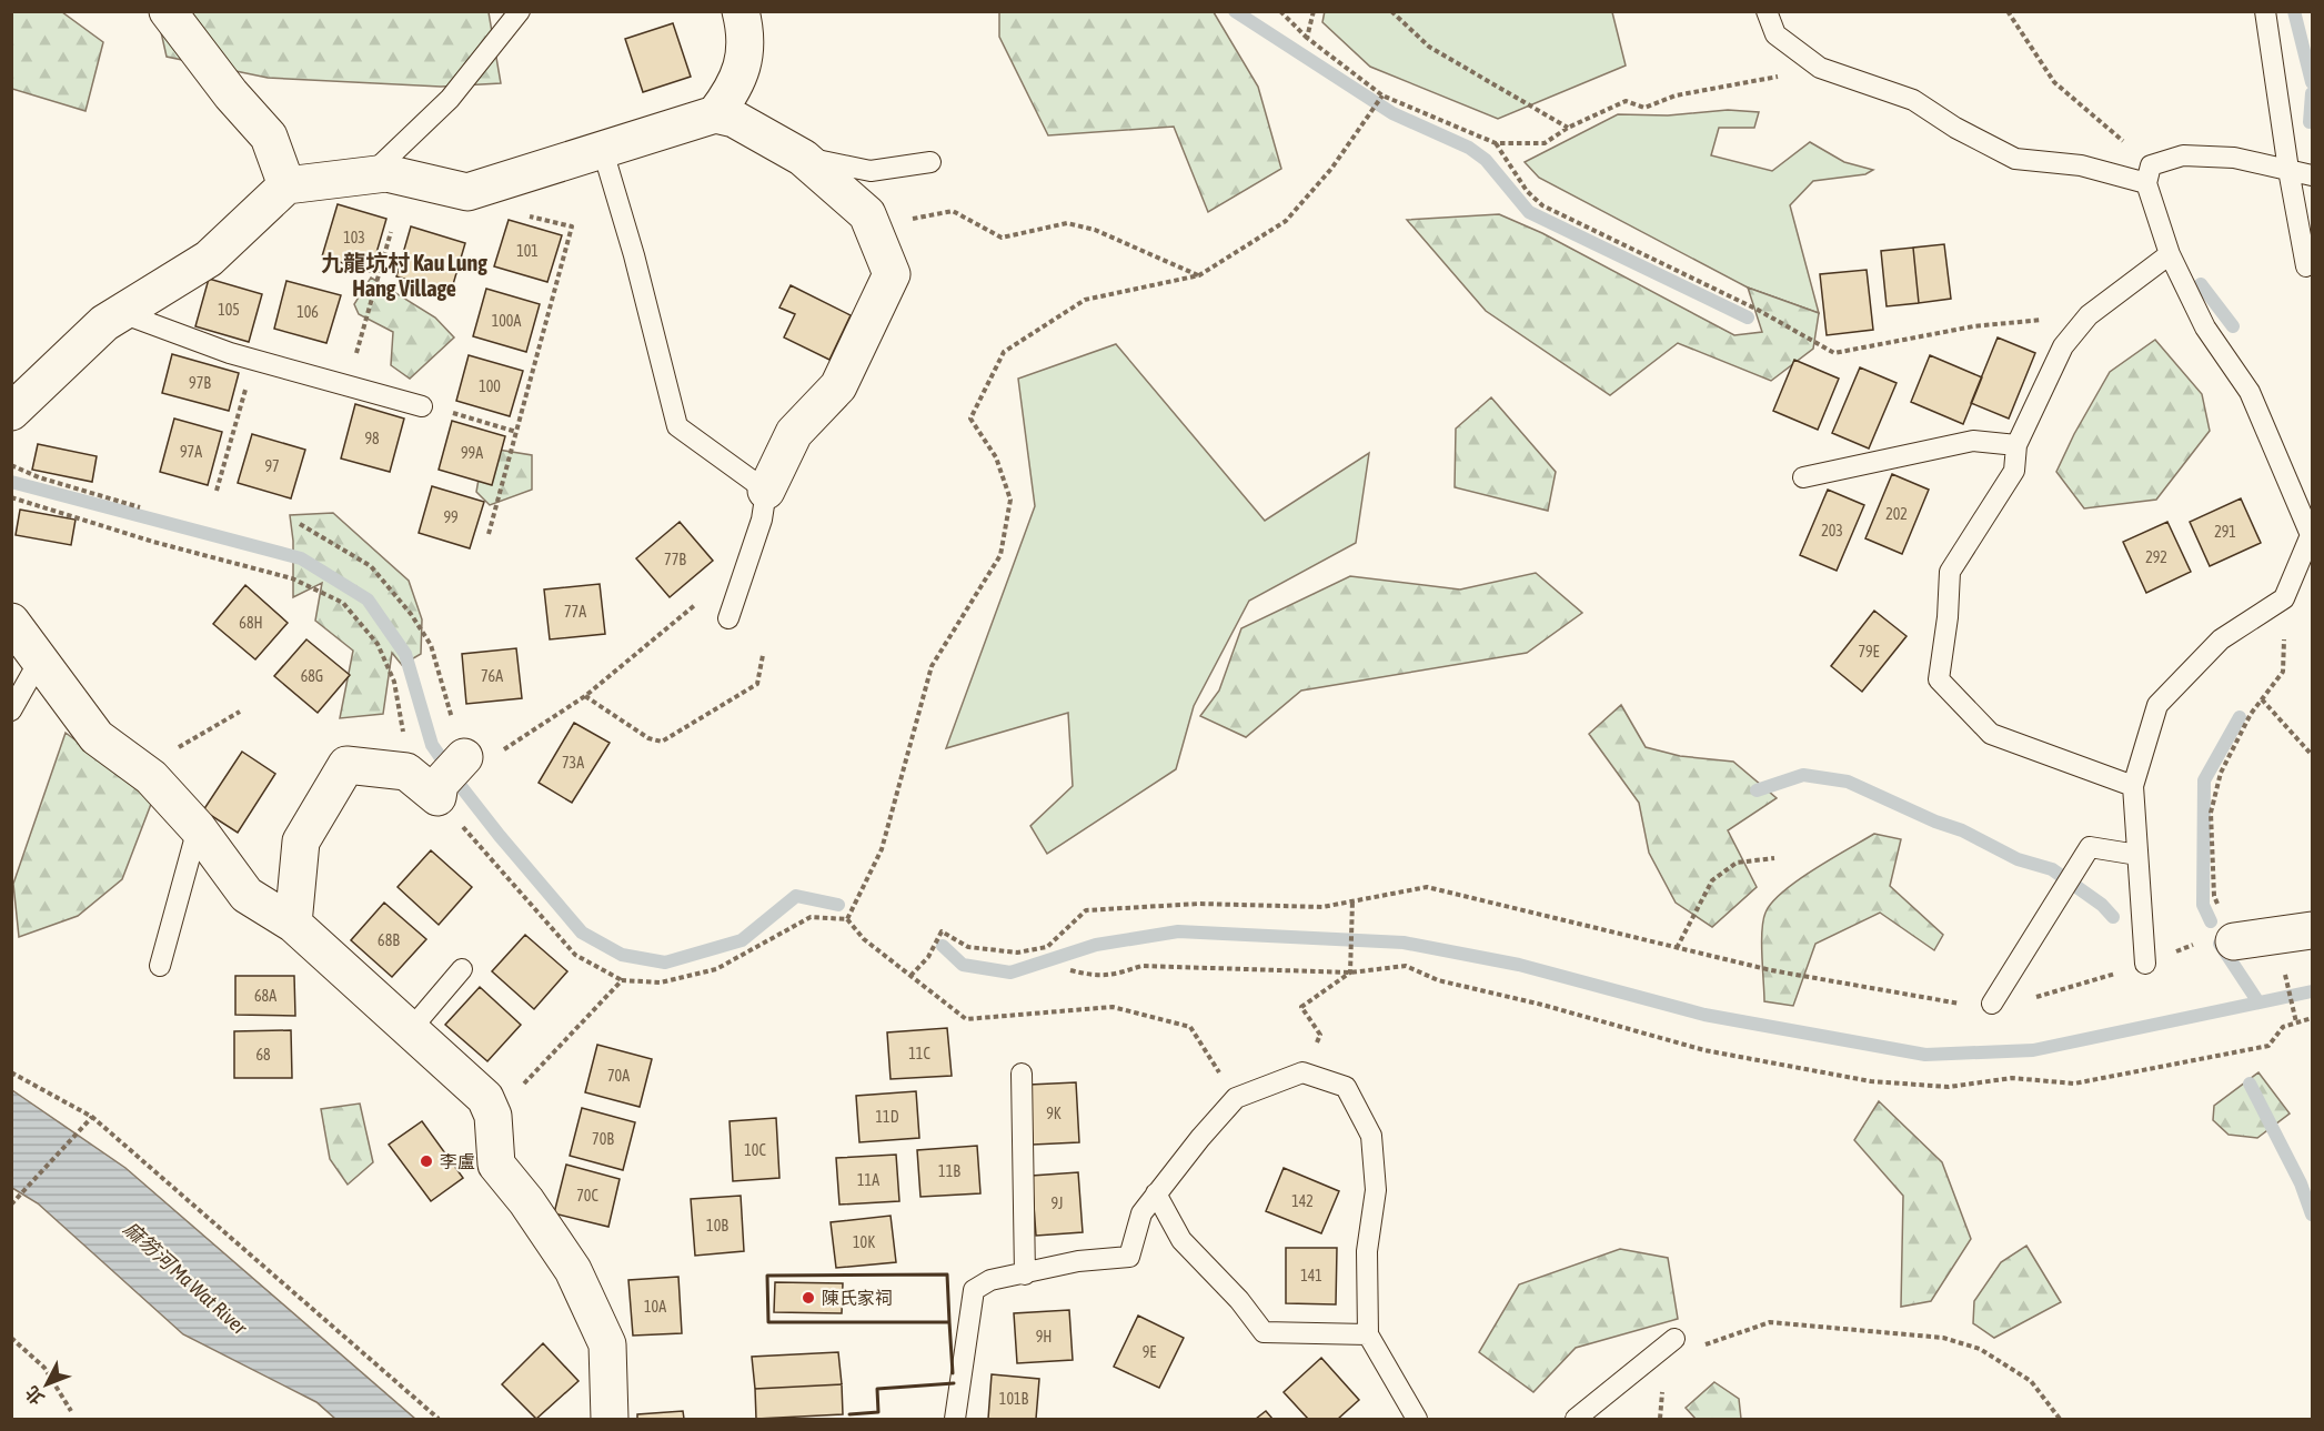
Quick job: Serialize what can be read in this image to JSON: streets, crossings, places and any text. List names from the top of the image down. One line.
{"districts":["九龍坑村 Kau Lung Hang Village"],"water":["麻笏河 Ma Wat River"],"places":["李盧","陳氏家祠"],"house_numbers":["103","101","105","106","100A","97B","100","98","97A","99A","97","202","99","203","291","292","77B","77A","68H","79E","68G","76A","73A","68B","68A","11C","68","70A","9K","11D","70B","10C","11B","11A","70C","142","9J","10B","10K","141","10A","9H","9E","101B"],"north":"bottom left"}
